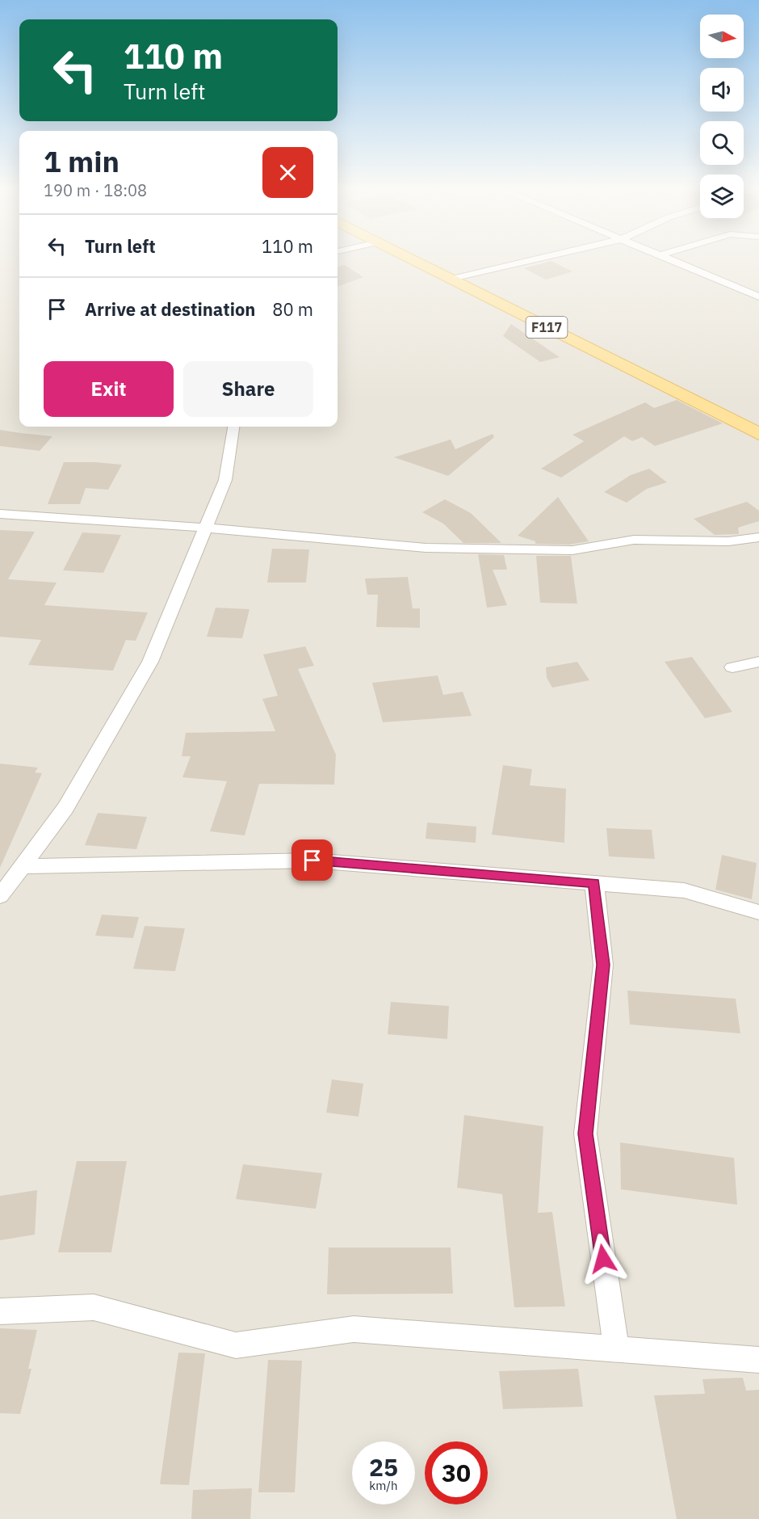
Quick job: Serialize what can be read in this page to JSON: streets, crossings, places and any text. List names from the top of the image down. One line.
{"streets":{"main road":["F117"]},"north":"right","page":{"turn":["110 m","Turn left"],"heading":["1 min","190 m · 18:08"],"list":[{"name":"Turn left","value":"110 m"},{"name":"Arrive at destination","value":"80 m"}],"buttons":["Exit","Share"],"speed":"25 km/h","limit":"30"}}
